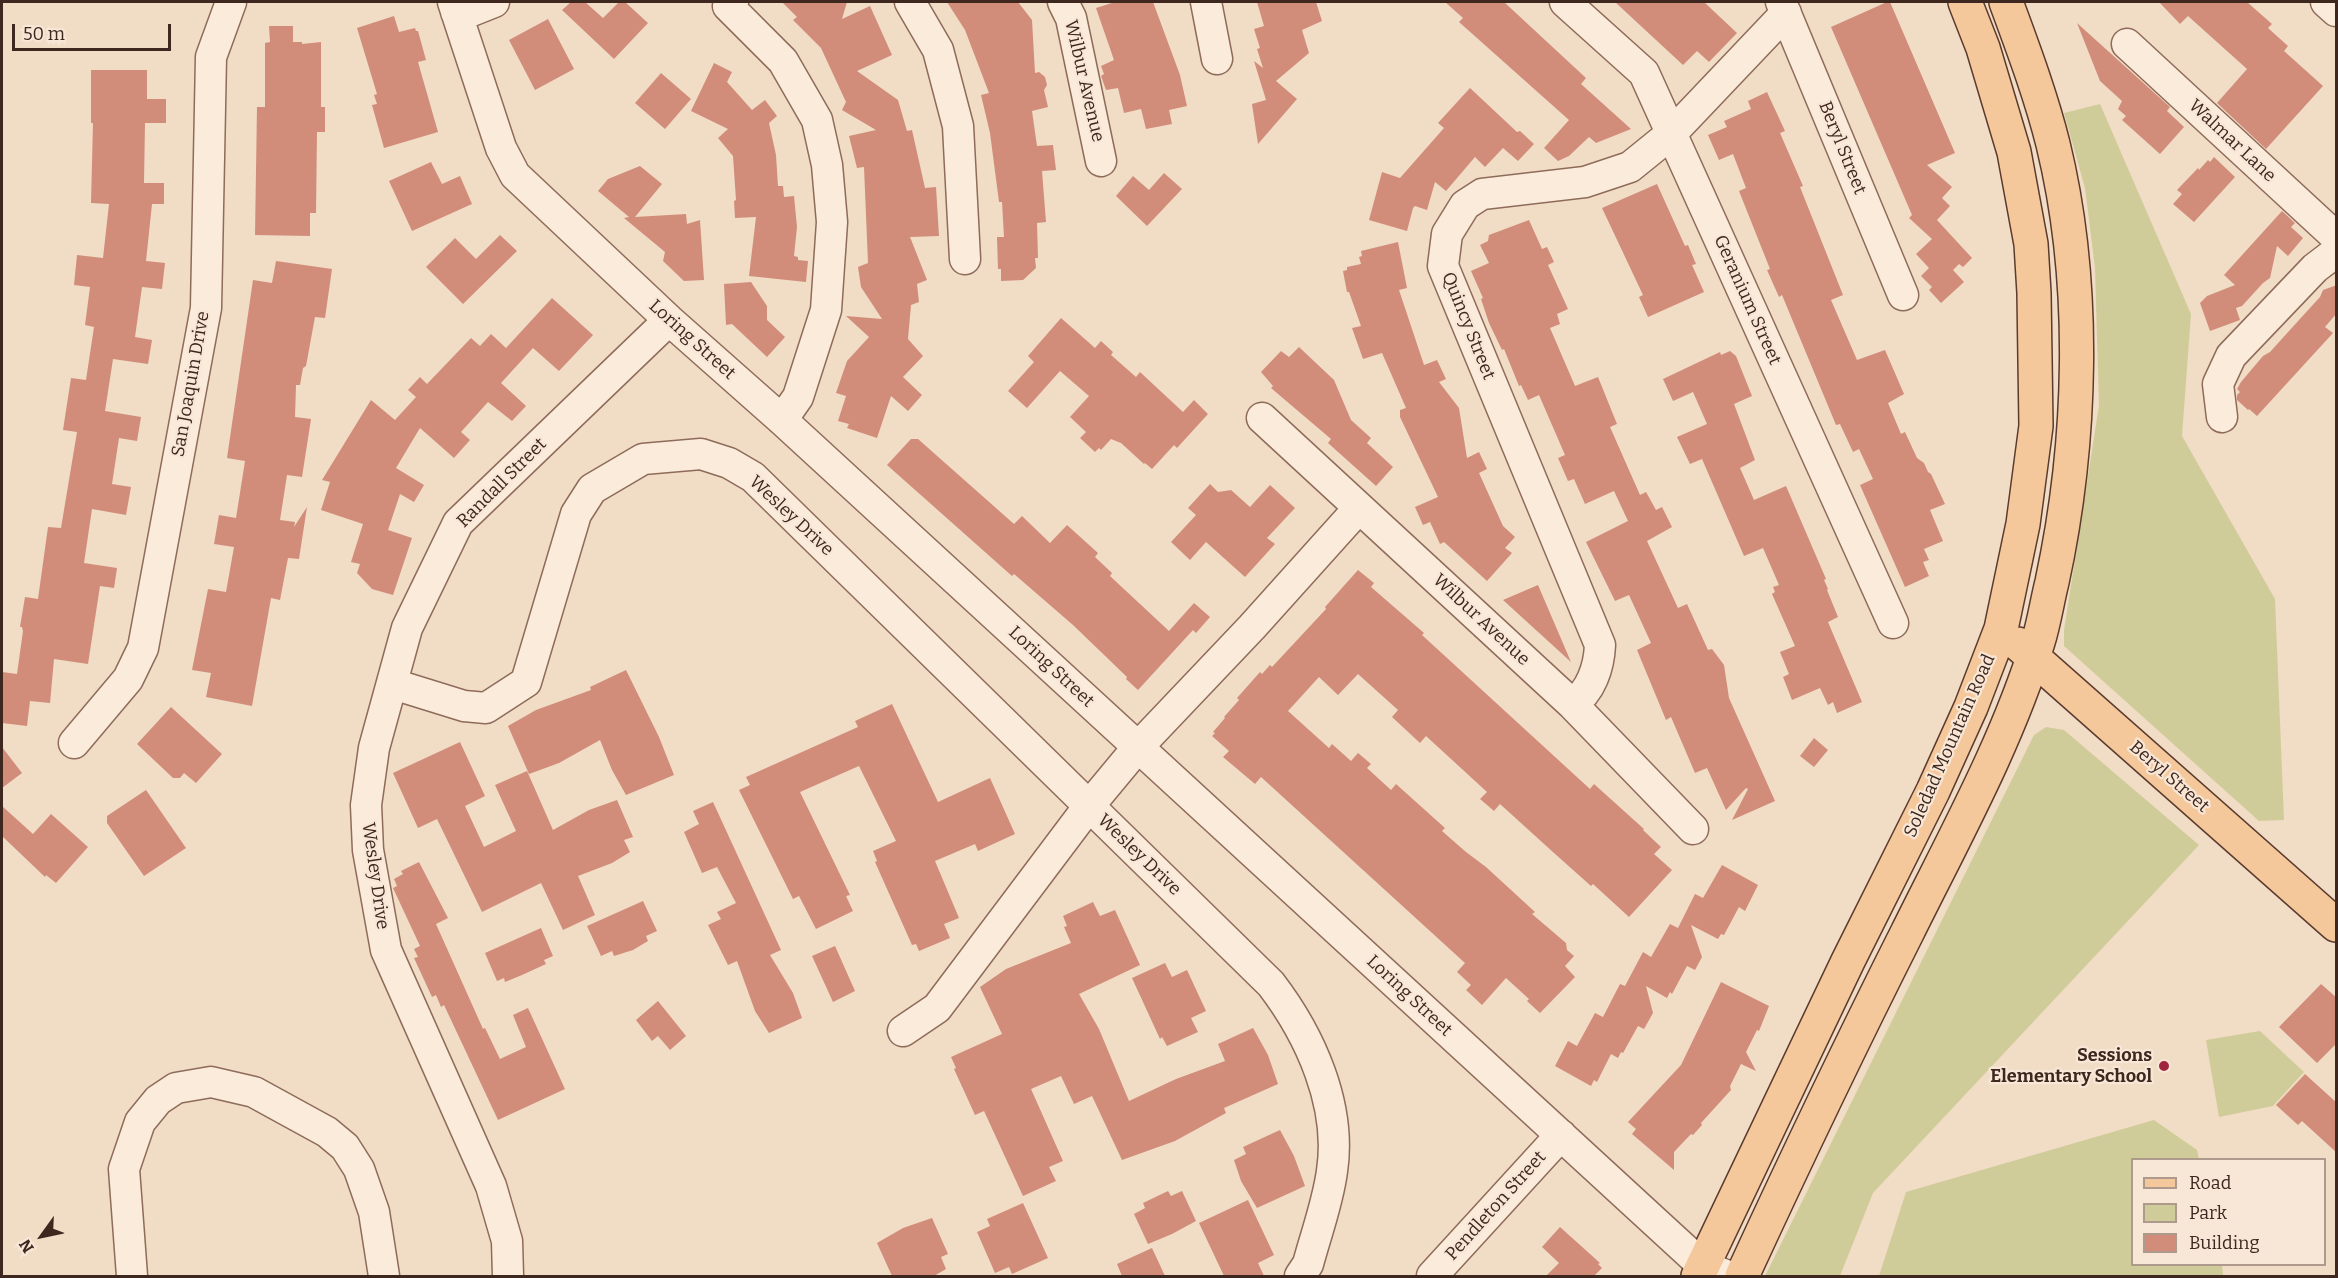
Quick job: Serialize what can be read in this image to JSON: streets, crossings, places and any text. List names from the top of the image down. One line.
{"streets":{"main road":["Beryl Street","Soledad Mountain Road"],"street":["Wilbur Avenue","Walmar Lane","Geranium Street","Quincy Street","Loring Street","San Joaquin Drive","Randall Street","Wesley Drive","Pendleton Street"]},"crossings":[["Wilbur Avenue","Quincy Street"],["Beryl Street","Quincy Street"],["Beryl Street","Soledad Mountain Road"],["Geranium Street","Quincy Street"],["Loring Street","Randall Street"],["Loring Street","Soledad Mountain Road"],["Loring Street","Pendleton Street"],["Randall Street","Wesley Drive"]],"places":["Sessions Elementary School"],"legend":["Road","Park","Building"],"scale_bar":"50 m","north":"bottom left"}
